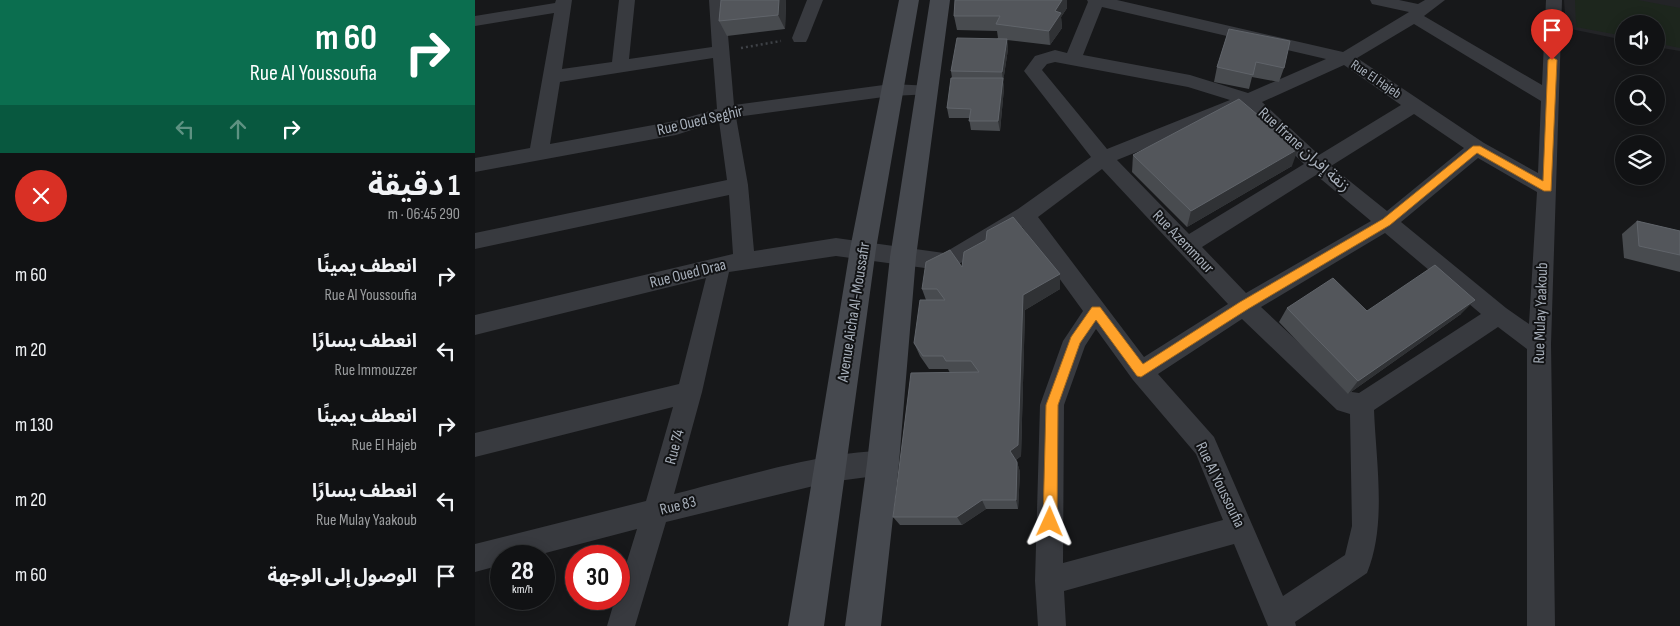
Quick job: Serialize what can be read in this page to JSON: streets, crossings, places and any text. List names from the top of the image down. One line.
{"streets":{"main road":["Avenue Aicha Al-Moussafir"],"street":["Rue El Hajeb","Rue Oued Seghir","Rue Ifrane زنقة إفران","Rue Azemmour","Rue Oued Draa","Rue Mulay Yaakoub","Rue 74","Rue Al Youssoufia","Rue 83"]},"crossings":[["Rue El Hajeb","Rue Oued Draa"],["Rue El Hajeb","Rue Mulay Yaakoub"],["Rue Oued Seghir","Avenue Aicha Al-Moussafir"],["Rue Ifrane زنقة إفران","Rue Azemmour"],["Rue Ifrane زنقة إفران","Rue Oued Draa"],["Rue Ifrane زنقة إفران","Rue Mulay Yaakoub"],["Rue Azemmour","Rue Oued Draa"],["Rue Oued Draa","Avenue Aicha Al-Moussafir"],["Rue Oued Draa","Rue 74"],["Rue Oued Draa","Rue Al Youssoufia"],["Avenue Aicha Al-Moussafir","Rue 83"],["Rue 74","Rue 83"]],"page":{"turn":["60 m","Rue Al Youssoufia"],"heading":["1 دقيقة","290 m · 06:45"],"list":[{"name":"انعطف يمينًا","note":"Rue Al Youssoufia","value":"60 m"},{"name":"انعطف يسارًا","note":"Rue Immouzzer","value":"20 m"},{"name":"انعطف يمينًا","note":"Rue El Hajeb","value":"130 m"},{"name":"انعطف يسارًا","note":"Rue Mulay Yaakoub","value":"20 m"},{"name":"الوصول إلى الوجهة","value":"60 m"}],"speed":"28 km/h","limit":"30"}}
